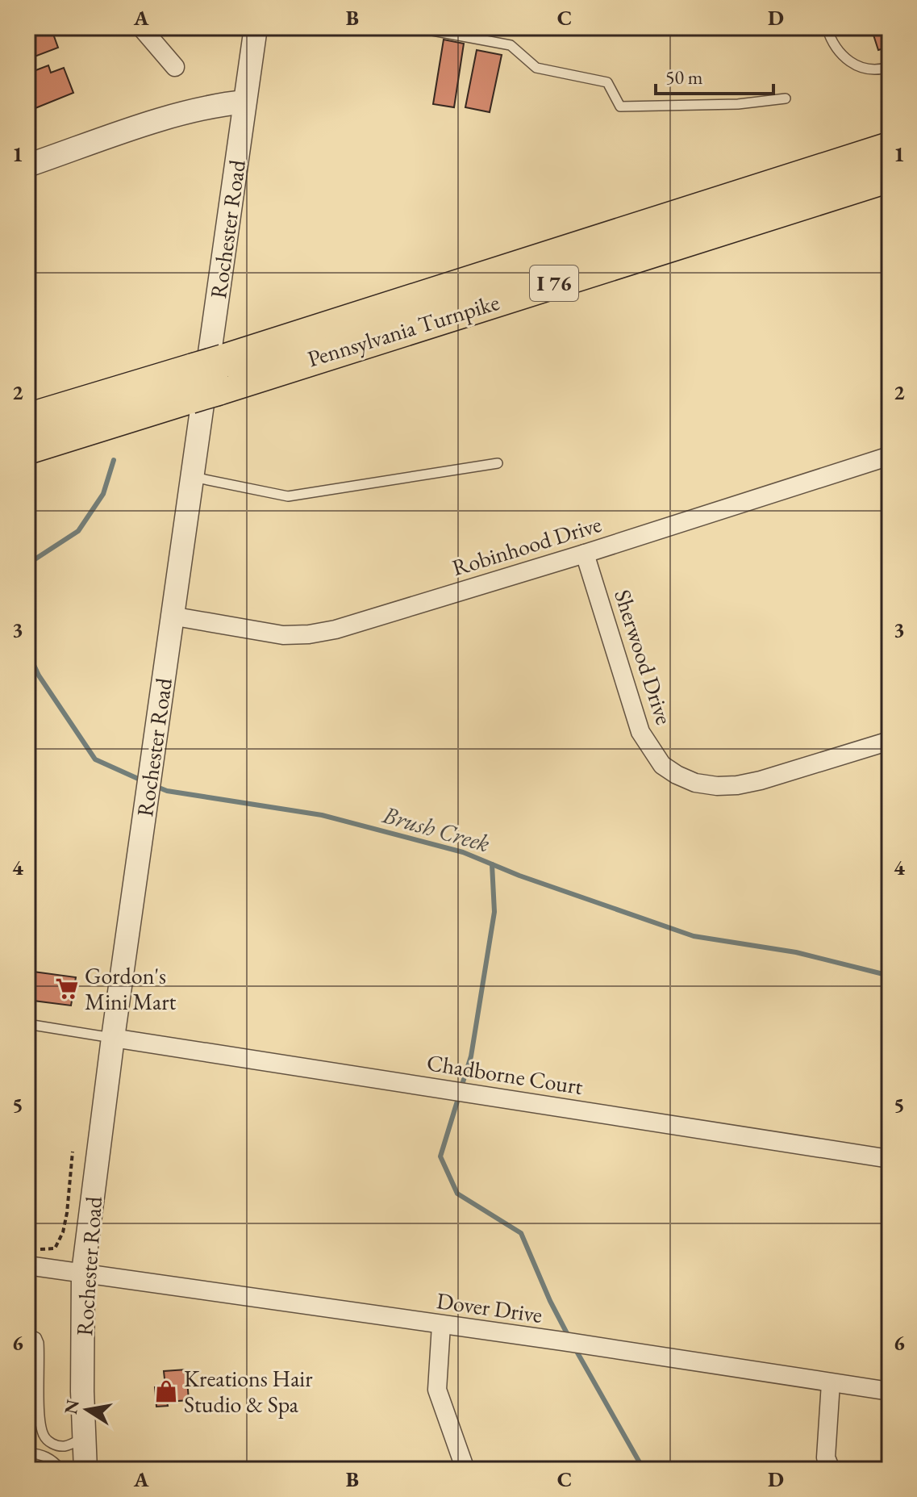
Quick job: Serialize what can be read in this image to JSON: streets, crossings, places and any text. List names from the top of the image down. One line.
{"streets":{"highway":["I 76","Pennsylvania Turnpike"],"street":["Rochester Road","Robinhood Drive","Sherwood Drive","Chadborne Court","Dover Drive"]},"crossings":[["Rochester Road","Robinhood Drive"],["Rochester Road","Chadborne Court"],["Rochester Road","Dover Drive"],["Robinhood Drive","Sherwood Drive"]],"water":["Brush Creek"],"places":{"supermarket":["Gordon's Mini Mart"],"shop":["Kreations Hair Studio & Spa"]},"scale_bar":"50 m","north":"left","grid":{"columns":["A","B","C","D"],"rows":["1","2","3","4","5","6"]}}
